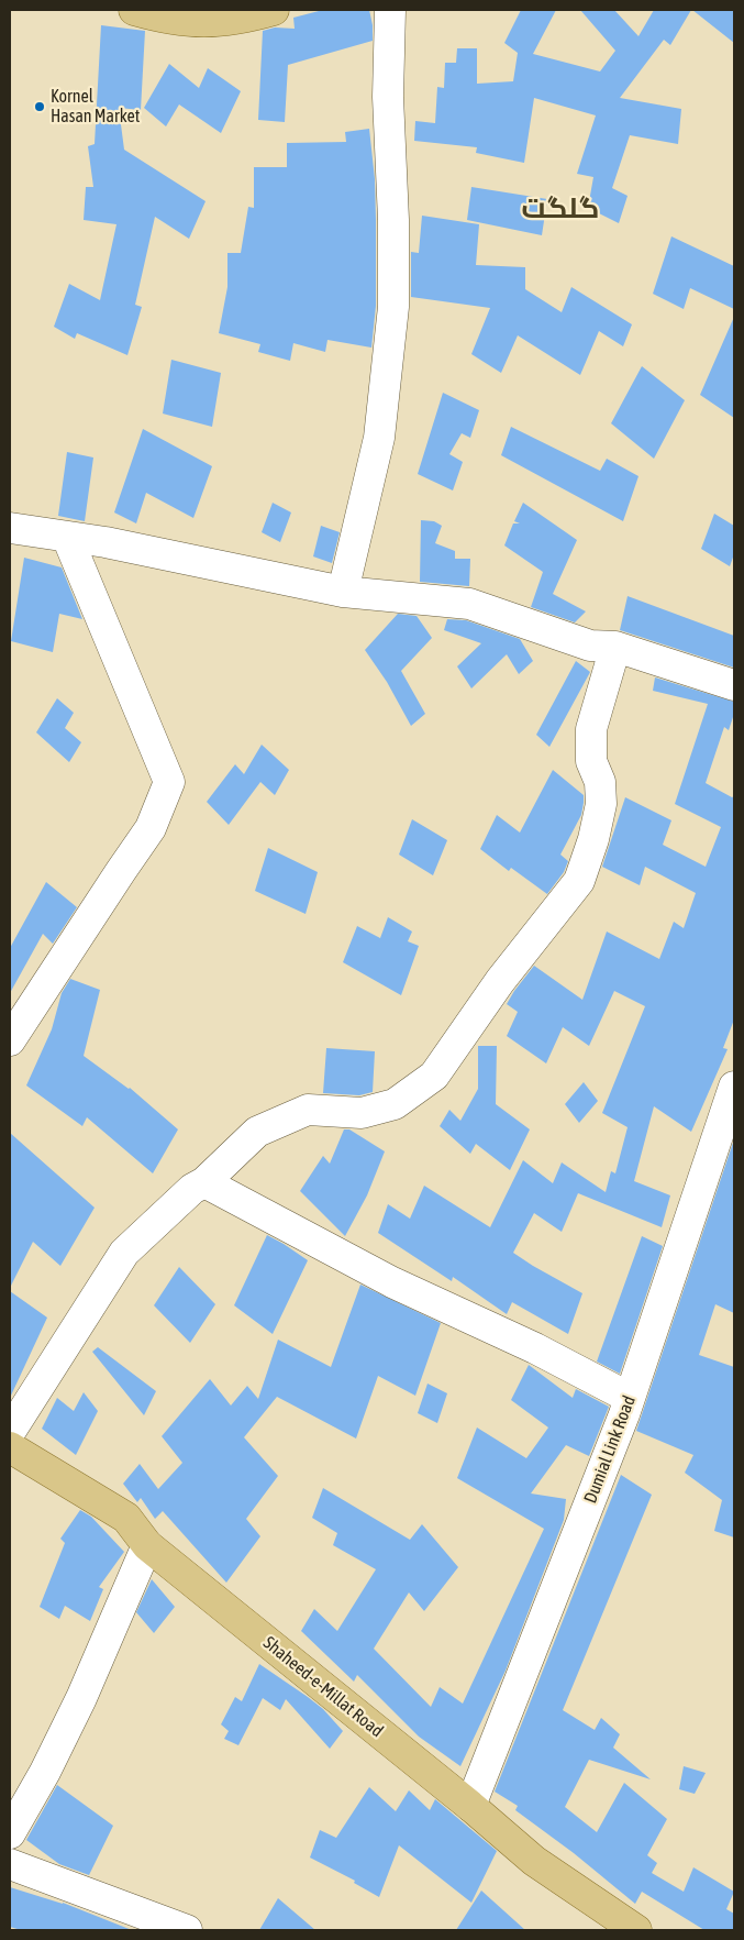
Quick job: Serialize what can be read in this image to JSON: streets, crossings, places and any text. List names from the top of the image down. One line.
{"streets":{"main road":["Shaheed-e-Millat Road"],"street":["Dumial Link Road"]},"crossings":[["Dumial Link Road","Shaheed-e-Millat Road"]],"districts":["گلگت"],"places":["Kornel Hasan Market"]}
